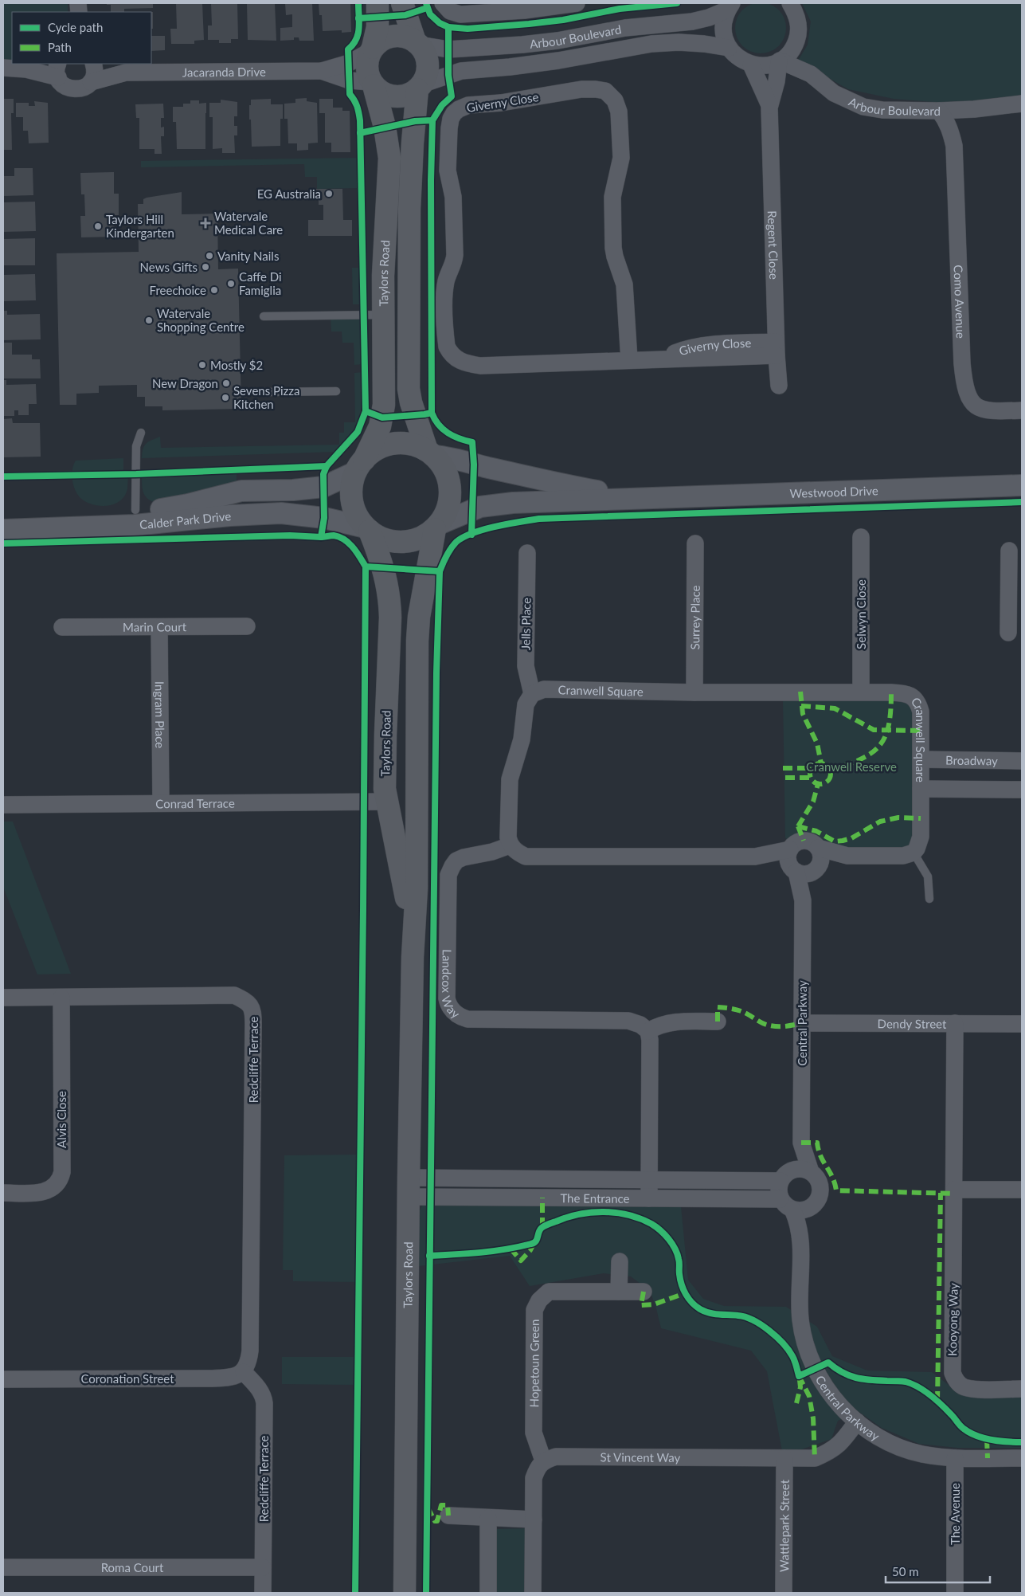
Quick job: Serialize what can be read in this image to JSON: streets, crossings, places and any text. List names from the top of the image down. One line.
{"streets":{"main road":["Taylors Road"],"street":["Arbour Boulevard","Jacaranda Drive","Giverny Close","Regent Close","Como Avenue","Westwood Drive","Calder Park Drive","Selwyn Close","Surrey Place","Jells Place","Marin Court","Cranwell Square","Ingram Place","Broadway","Conrad Terrace","Landcox Way","Central Parkway","Dendy Street","Redcliffe Terrace","Alvis Close","The Entrance","Kooyong Way","Hopetoun Green","Coronation Street","St Vincent Way","The Avenue","Wattlepark Street","Roma Court"]},"crossings":[["Arbour Boulevard","Jacaranda Drive"],["Arbour Boulevard","Regent Close"],["Arbour Boulevard","Taylors Road"],["Arbour Boulevard","Como Avenue"],["Jacaranda Drive","Taylors Road"],["Giverny Close","Regent Close"],["Taylors Road","Westwood Drive"],["Taylors Road","Calder Park Drive"],["Taylors Road","Conrad Terrace"],["Taylors Road","The Entrance"],["Westwood Drive","Calder Park Drive"],["Selwyn Close","Cranwell Square"],["Surrey Place","Cranwell Square"],["Jells Place","Cranwell Square"],["Marin Court","Ingram Place"],["Cranwell Square","Broadway"],["Ingram Place","Conrad Terrace"],["Central Parkway","Dendy Street"],["Central Parkway","The Entrance"],["Central Parkway","St Vincent Way"],["Central Parkway","The Avenue"],["Dendy Street","Kooyong Way"],["Redcliffe Terrace","Alvis Close"],["Redcliffe Terrace","Coronation Street"],["Redcliffe Terrace","Roma Court"],["Hopetoun Green","St Vincent Way"],["St Vincent Way","Wattlepark Street"]],"parks":["Cranwell Reserve"],"places":{"other":["EG Australia","Taylors Hill Kindergarten","Vanity Nails","News Gifts","Caffe Di Famiglia","Freechoice","Watervale Shopping Centre","Mostly $2","New Dragon","Sevens Pizza Kitchen"],"health":["Watervale Medical Care"]},"legend":["Cycle path","Path"],"scale_bar":"50 m"}
